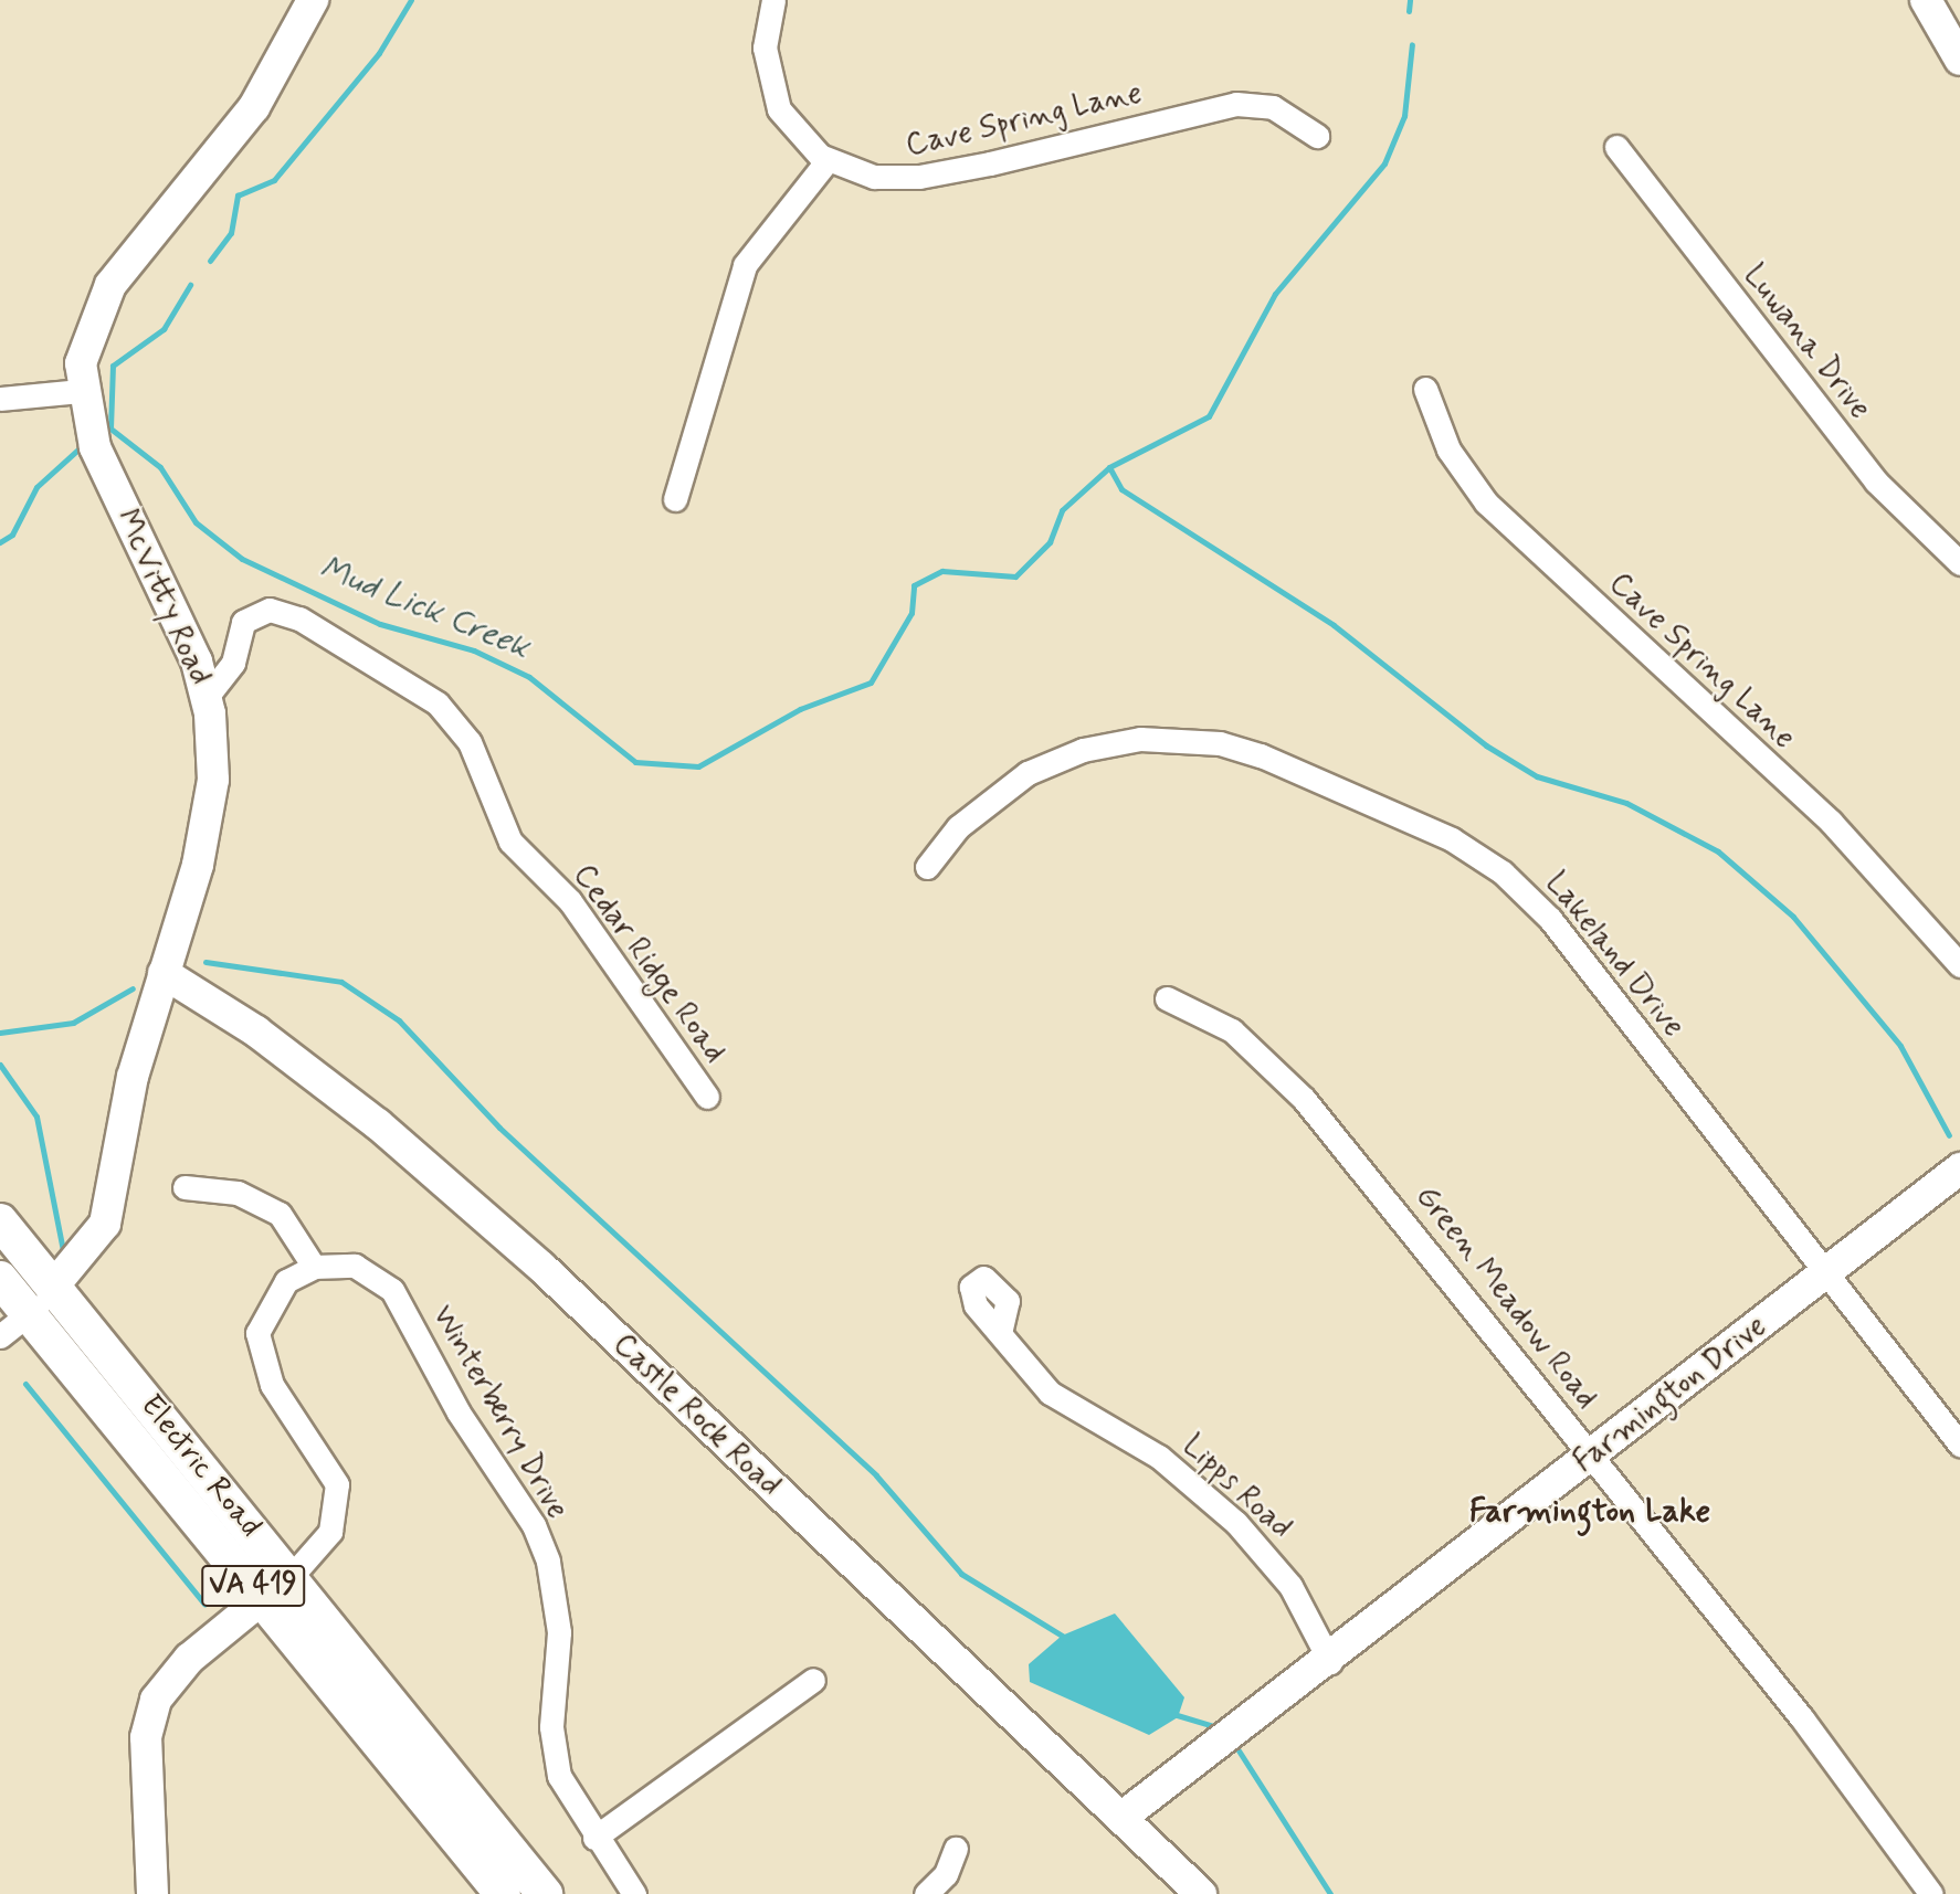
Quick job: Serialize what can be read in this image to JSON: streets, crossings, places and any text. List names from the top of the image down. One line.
{"streets":{"main road":["Electric Road","VA 419"],"street":["Cave Spring Lane","Luwana Drive","McVitty Road","Lakeland Drive","Cedar Ridge Road","Green Meadow Road","Farmington Drive","Winterberry Drive","Castle Rock Road","Lipps Road"]},"crossings":[["McVitty Road","Cedar Ridge Road"],["McVitty Road","Castle Rock Road"],["McVitty Road","Electric Road"],["Lakeland Drive","Farmington Drive"],["Green Meadow Road","Farmington Drive"],["Farmington Drive","Castle Rock Road"],["Farmington Drive","Lipps Road"]],"districts":["Farmington Lake"],"water":["Mud Lick Creek"]}
